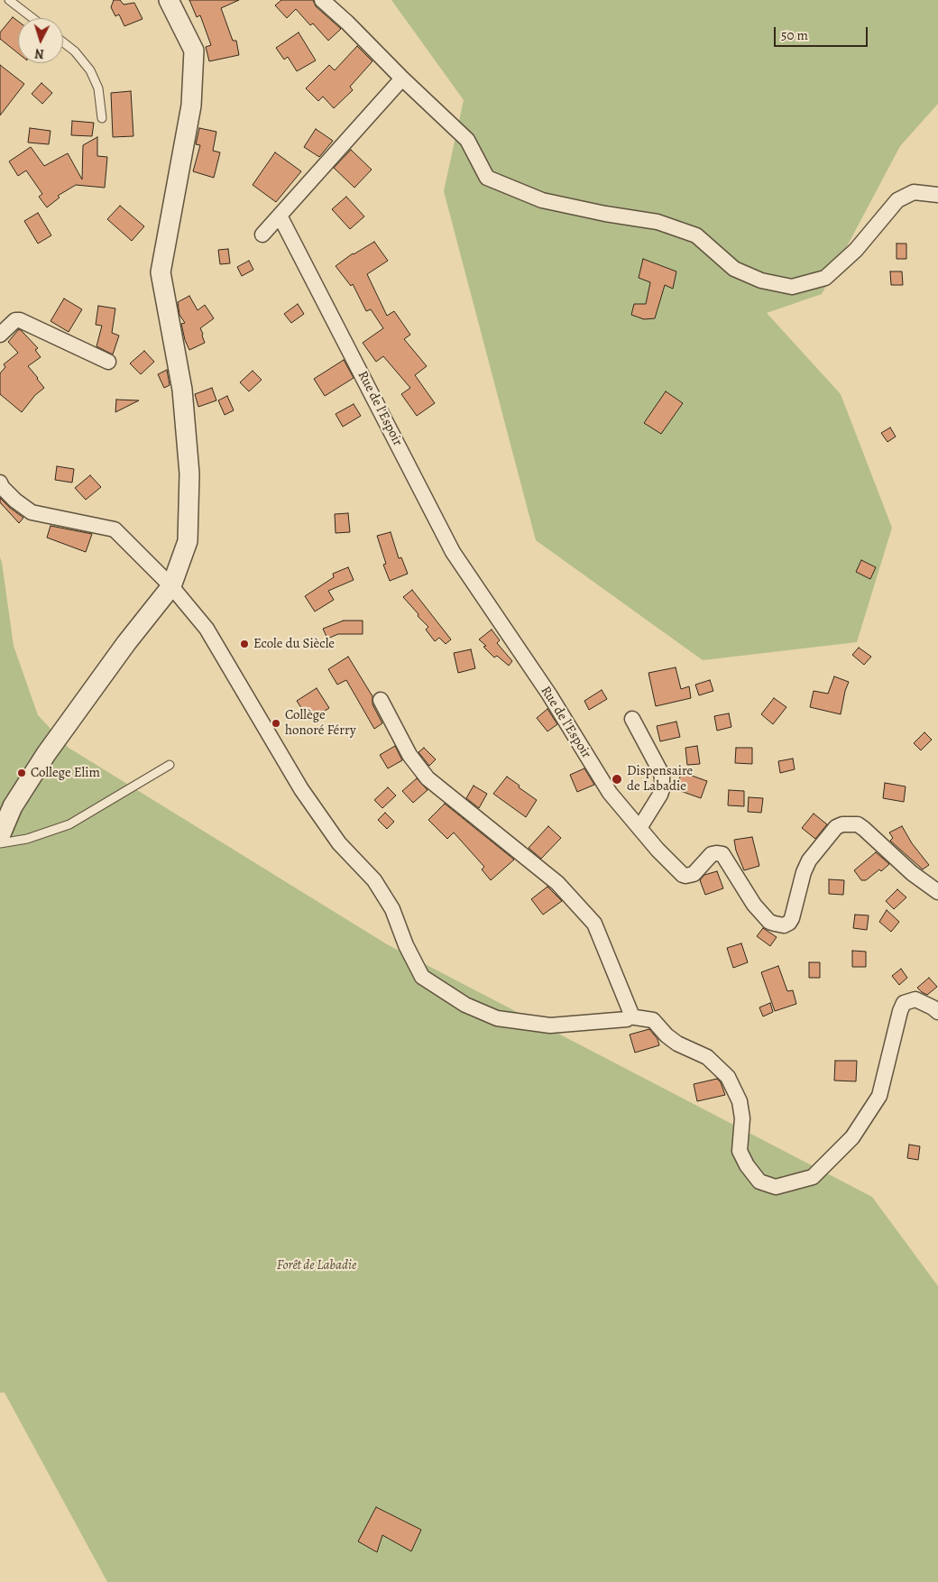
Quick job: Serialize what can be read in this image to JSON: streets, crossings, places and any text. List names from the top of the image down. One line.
{"streets":{"street":["Rue de l'Espoir"]},"parks":["Forêt de Labadie"],"places":["Ecole du Siècle","Collège honoré Férry","College Elim","Dispensaire de Labadie"],"scale_bar":"50 m","north":"bottom"}
